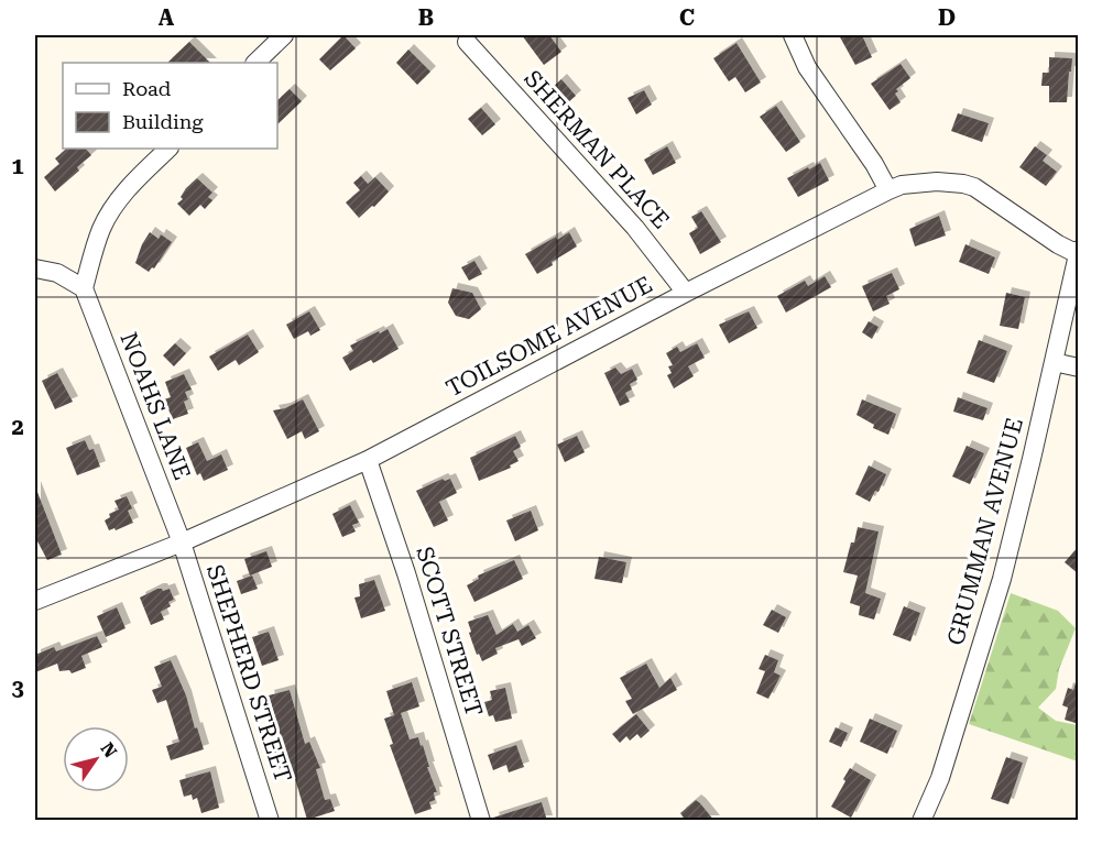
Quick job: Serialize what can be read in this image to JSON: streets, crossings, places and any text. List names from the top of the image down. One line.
{"streets":{"street":["SHERMAN PLACE","TOILSOME AVENUE","NOAHS LANE","GRUMMAN AVENUE","SCOTT STREET","SHEPHERD STREET"]},"crossings":[["SHERMAN PLACE","TOILSOME AVENUE"],["TOILSOME AVENUE","NOAHS LANE"],["TOILSOME AVENUE","GRUMMAN AVENUE"],["TOILSOME AVENUE","SCOTT STREET"],["TOILSOME AVENUE","SHEPHERD STREET"],["NOAHS LANE","SHEPHERD STREET"]],"legend":["Road","Building"],"north":"top right","grid":{"columns":["A","B","C","D"],"rows":["1","2","3"]}}
